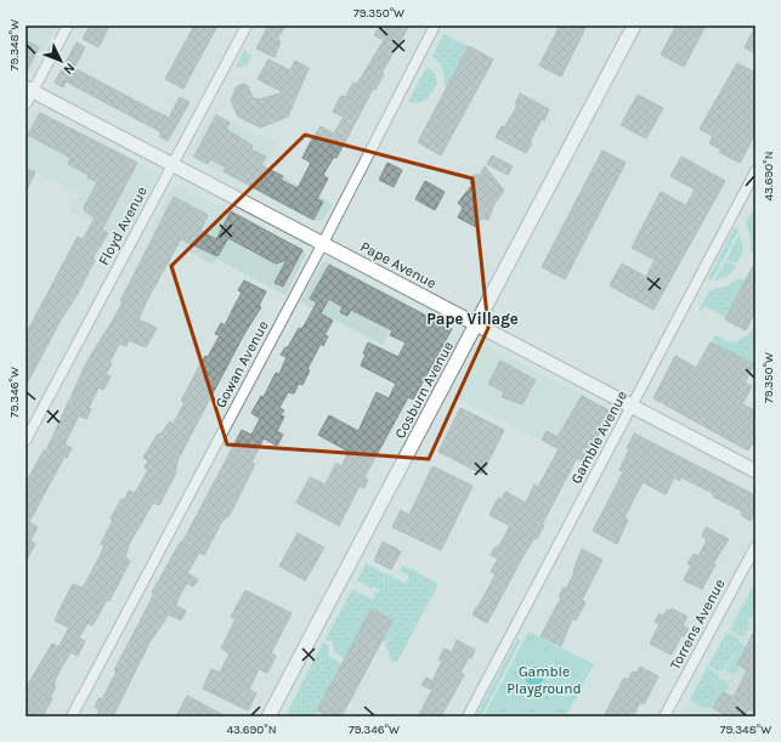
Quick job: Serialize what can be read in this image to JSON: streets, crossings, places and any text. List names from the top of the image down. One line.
{"streets":{"main road":["Pape Avenue","Cosburn Avenue"],"street":["Floyd Avenue","Gowan Avenue","Gamble Avenue","Torrens Avenue"]},"crossings":[["Floyd Avenue","Pape Avenue"],["Pape Avenue","Gowan Avenue"],["Pape Avenue","Cosburn Avenue"],["Pape Avenue","Gamble Avenue"]],"districts":["Pape Village"],"parks":["Gamble Playground"],"north":"bottom right","coordinates":["79.350°W","79.348°W","43.690°N","79.346°W"]}
